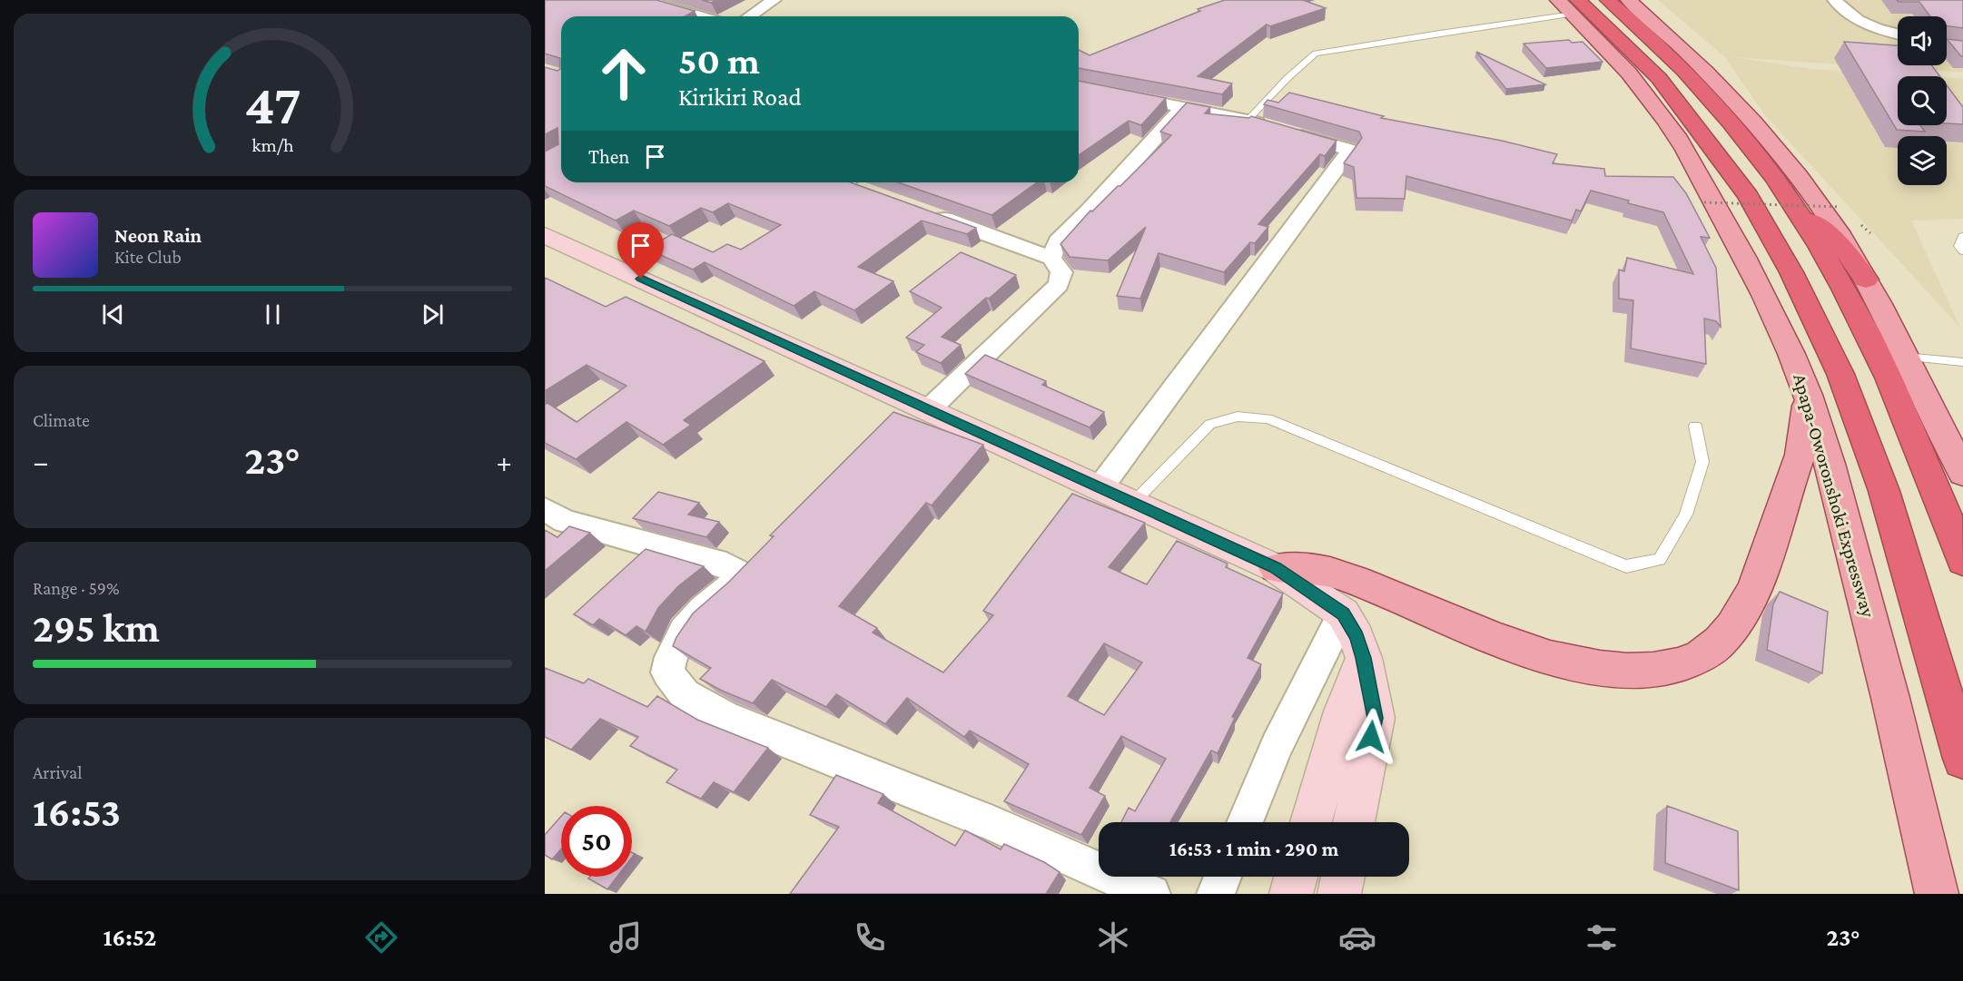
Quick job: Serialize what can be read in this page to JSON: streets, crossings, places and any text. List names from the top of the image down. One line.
{"streets":{"highway":["Apapa-Oworonshoki Expressway"]},"page":{"turn":["50 m","Kirikiri Road"],"then":"Then","song":["Neon Rain","Kite Club"],"tile":["Climate",["Range · 59%","295 km"],["Arrival","16:53"]],"heat":["−","23°","+"],"limit":"50","trip":"16:53 · 1 min · 290 m","tabs":["16:52","23°"],"gauge":["47","km/h"]}}
